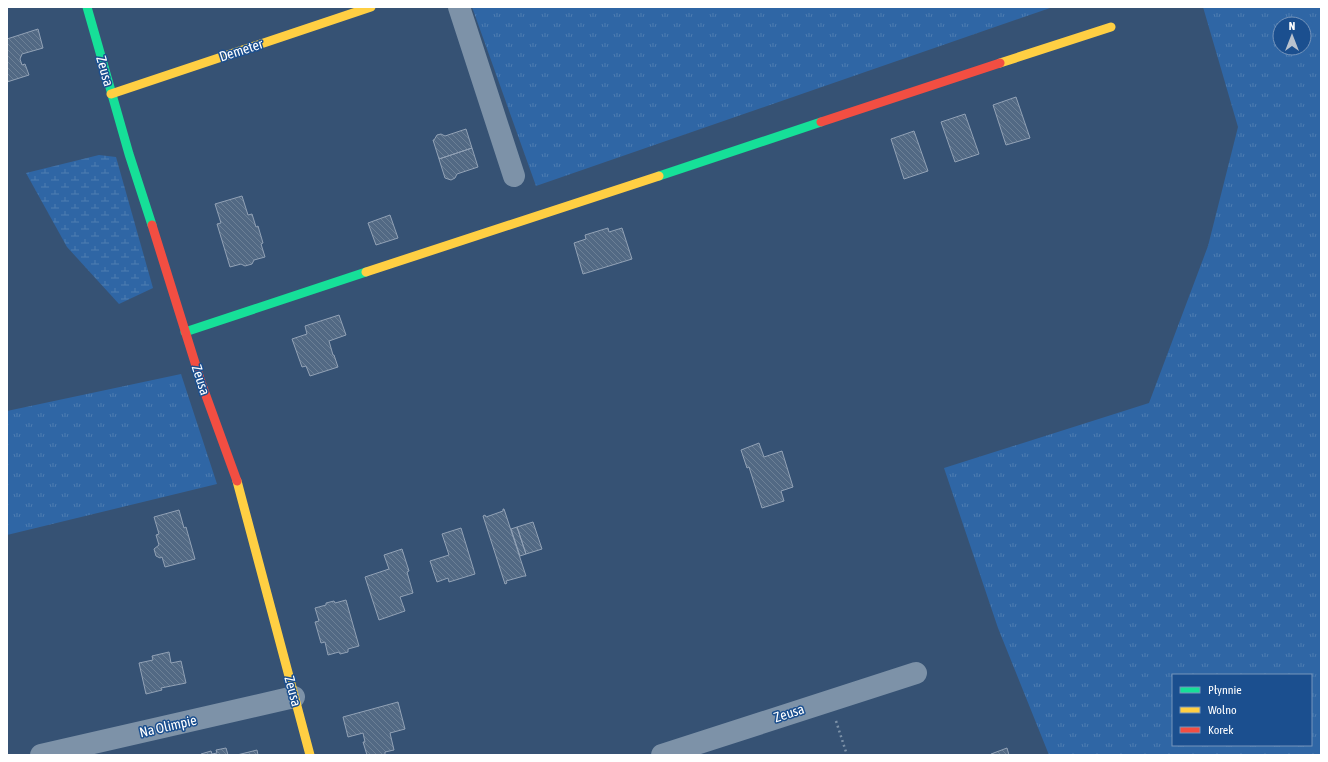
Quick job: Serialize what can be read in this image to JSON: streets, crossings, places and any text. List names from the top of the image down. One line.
{"streets":{"street":["Demeter","Zeusa","Na Olimpie"]},"crossings":[["Demeter","Zeusa"],["Zeusa","Na Olimpie"]],"legend":["Płynnie","Wolno","Korek"],"north":"top"}
